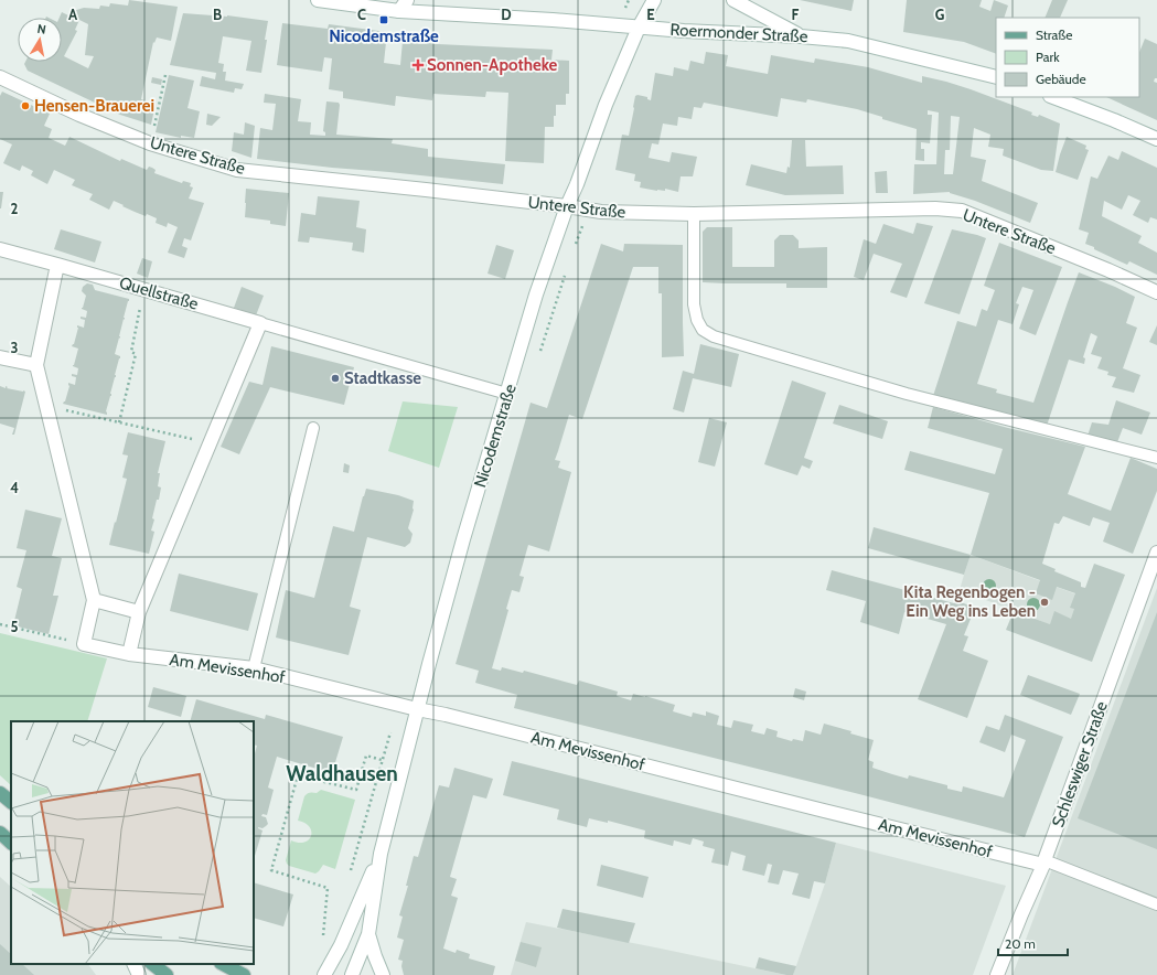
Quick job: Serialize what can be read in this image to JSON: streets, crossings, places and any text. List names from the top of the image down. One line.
{"streets":{"street":["Roermonder Straße","Untere Straße","Quellstraße","Nicodemstraße","Am Mevissenhof","Schleswiger Straße"]},"crossings":[["Roermonder Straße","Nicodemstraße"],["Untere Straße","Nicodemstraße"],["Nicodemstraße","Am Mevissenhof"],["Am Mevissenhof","Schleswiger Straße"]],"districts":["Waldhausen"],"places":{"transit":["Nicodemstraße"],"health":["Sonnen-Apotheke"],"other":["Hensen-Brauerei","Stadtkasse","Kita Regenbogen - Ein Weg ins Leben"]},"legend":["Straße","Park","Gebäude"],"scale_bar":"20 m","north":"top","grid":{"columns":["A","B","C","D","E","F","G"],"rows":["2","3","4","5"]}}
